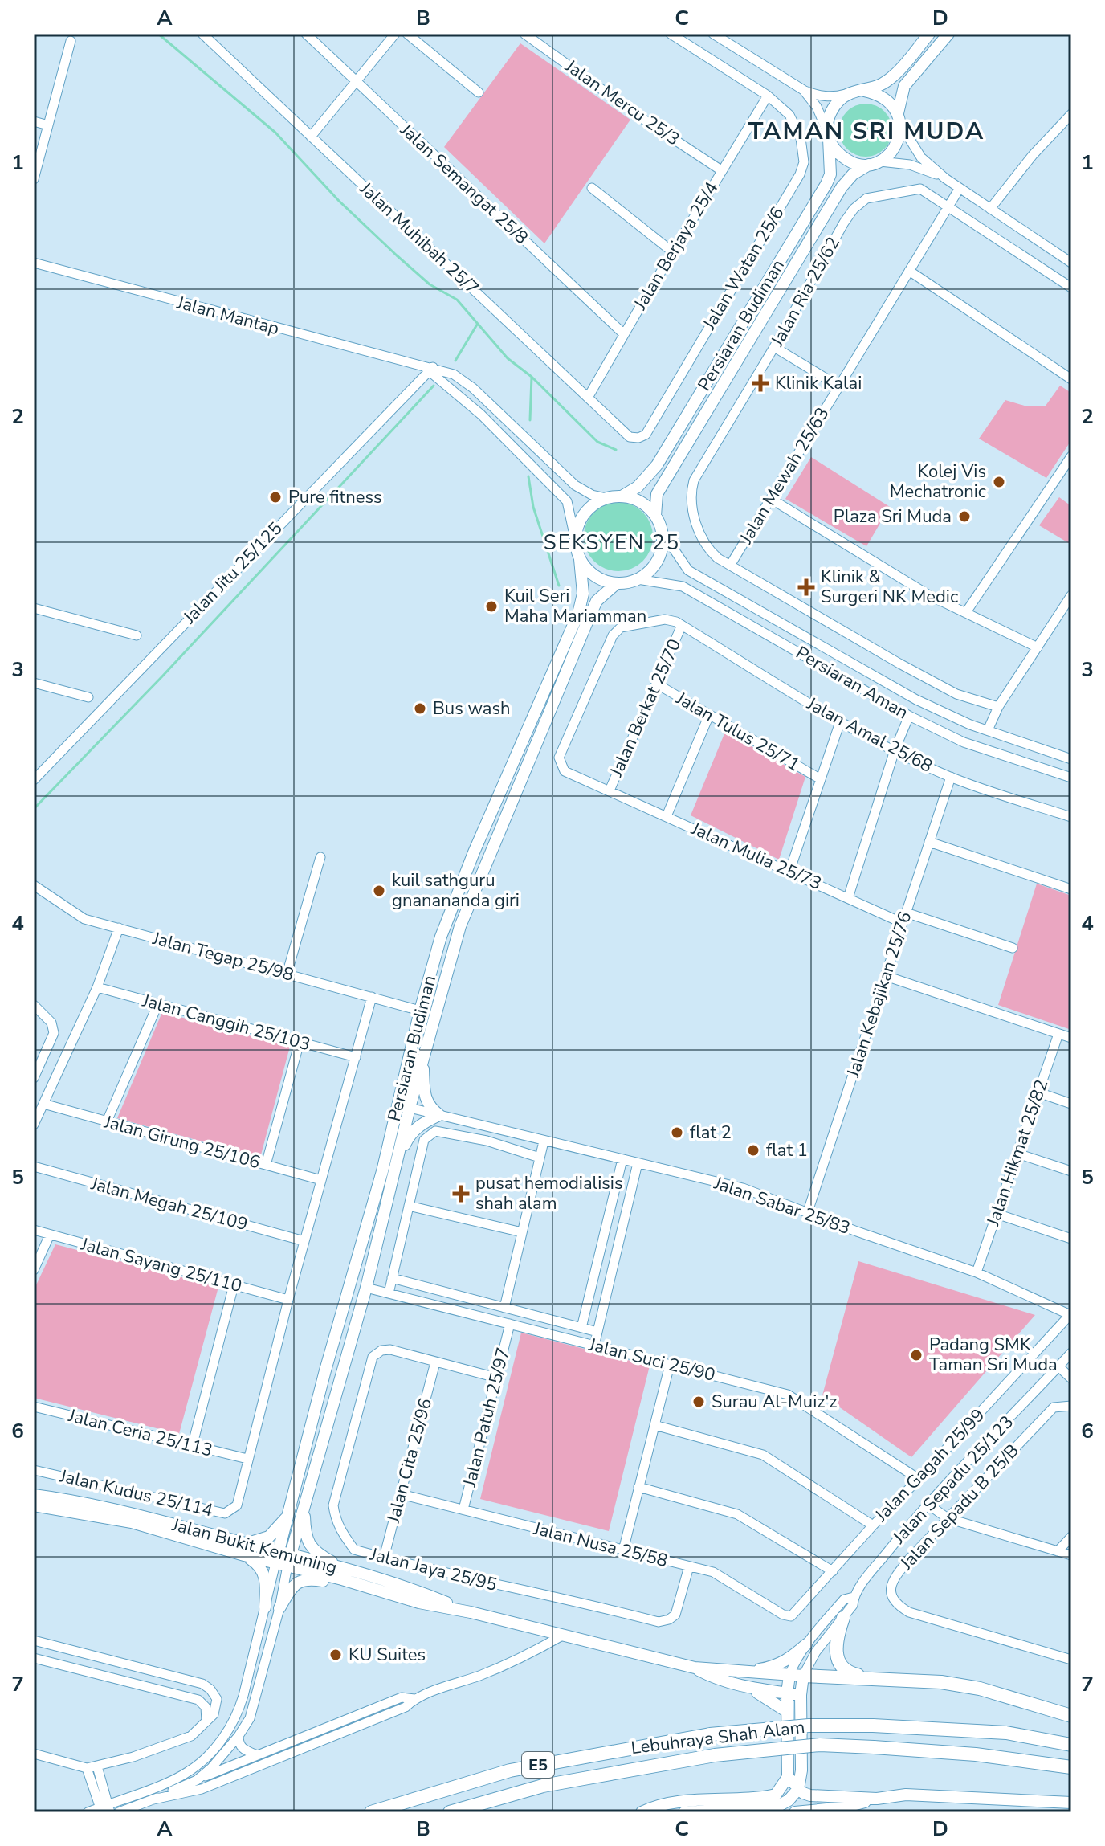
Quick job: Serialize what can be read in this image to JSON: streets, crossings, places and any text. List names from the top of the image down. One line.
{"streets":{"highway":["Lebuhraya Shah Alam","E5"],"main road":["Persiaran Budiman","Jalan Sepadu 25/123","Jalan Bukit Kemuning"],"street":["Jalan Mercu 25/3","Jalan Semangat 25/8","Jalan Muhibah 25/7","Jalan Berjaya 25/4","Jalan Watan 25/6","Jalan Ria 25/62","Jalan Mantap","Jalan Mewah 25/63","Jalan Jitu 25/125","Persiaran Aman","Jalan Berkat 25/70","Jalan Tulus 25/71","Jalan Amal 25/68","Jalan Mulia 25/73","Jalan Tegap 25/98","Jalan Kebajikan 25/76","Jalan Canggih 25/103","Jalan Girung 25/106","Jalan Hikmat 25/82","Jalan Megah 25/109","Jalan Sabar 25/83","Jalan Sayang 25/110","Jalan Suci 25/90","Jalan Patuh 25/97","Jalan Ceria 25/113","Jalan Cita 25/96","Jalan Gagah 25/99","Jalan Kudus 25/114","Jalan Sepadu B 25/B","Jalan Nusa 25/58","Jalan Jaya 25/95"]},"crossings":[["Jalan Mercu 25/3","Jalan Berjaya 25/4"],["Jalan Semangat 25/8","Jalan Berjaya 25/4"],["Jalan Muhibah 25/7","Jalan Berjaya 25/4"],["Jalan Muhibah 25/7","Jalan Watan 25/6"],["Jalan Berjaya 25/4","Jalan Watan 25/6"],["Jalan Ria 25/62","Jalan Mewah 25/63"],["Jalan Mantap","Jalan Jitu 25/125"],["Persiaran Budiman","Persiaran Aman"],["Persiaran Budiman","Jalan Tegap 25/98"],["Persiaran Budiman","Jalan Sabar 25/83"],["Persiaran Budiman","Jalan Suci 25/90"],["Persiaran Budiman","Jalan Bukit Kemuning"],["Jalan Berkat 25/70","Jalan Tulus 25/71"],["Jalan Berkat 25/70","Jalan Amal 25/68"],["Jalan Berkat 25/70","Jalan Mulia 25/73"],["Jalan Amal 25/68","Jalan Mulia 25/73"],["Jalan Amal 25/68","Jalan Kebajikan 25/76"],["Jalan Mulia 25/73","Jalan Kebajikan 25/76"],["Jalan Kebajikan 25/76","Jalan Sabar 25/83"],["Jalan Hikmat 25/82","Jalan Sabar 25/83"],["Jalan Sabar 25/83","Jalan Gagah 25/99"],["Jalan Suci 25/90","Jalan Patuh 25/97"],["Jalan Suci 25/90","Jalan Gagah 25/99"],["Jalan Patuh 25/97","Jalan Nusa 25/58"],["Jalan Patuh 25/97","Jalan Jaya 25/95"],["Jalan Ceria 25/113","Jalan Kudus 25/114"],["Jalan Cita 25/96","Jalan Nusa 25/58"],["Jalan Cita 25/96","Jalan Jaya 25/95"],["Jalan Gagah 25/99","Jalan Nusa 25/58"],["Jalan Sepadu 25/123","Jalan Bukit Kemuning"],["Jalan Nusa 25/58","Jalan Jaya 25/95"]],"districts":["TAMAN SRI MUDA","SEKSYEN 25"],"places":{"health":["Klinik Kalai","Klinik & Surgeri NK Medic","pusat hemodialisis shah alam"],"other":["Kolej Vis Mechatronic","Pure fitness","Plaza Sri Muda","Kuil Seri Maha Mariamman","Bus wash","kuil sathguru gnanananda giri","flat 2","flat 1","Padang SMK Taman Sri Muda","Surau Al-Muiz'z","KU Suites"]},"grid":{"columns":["A","B","C","D"],"rows":["1","2","3","4","5","6","7"]}}
